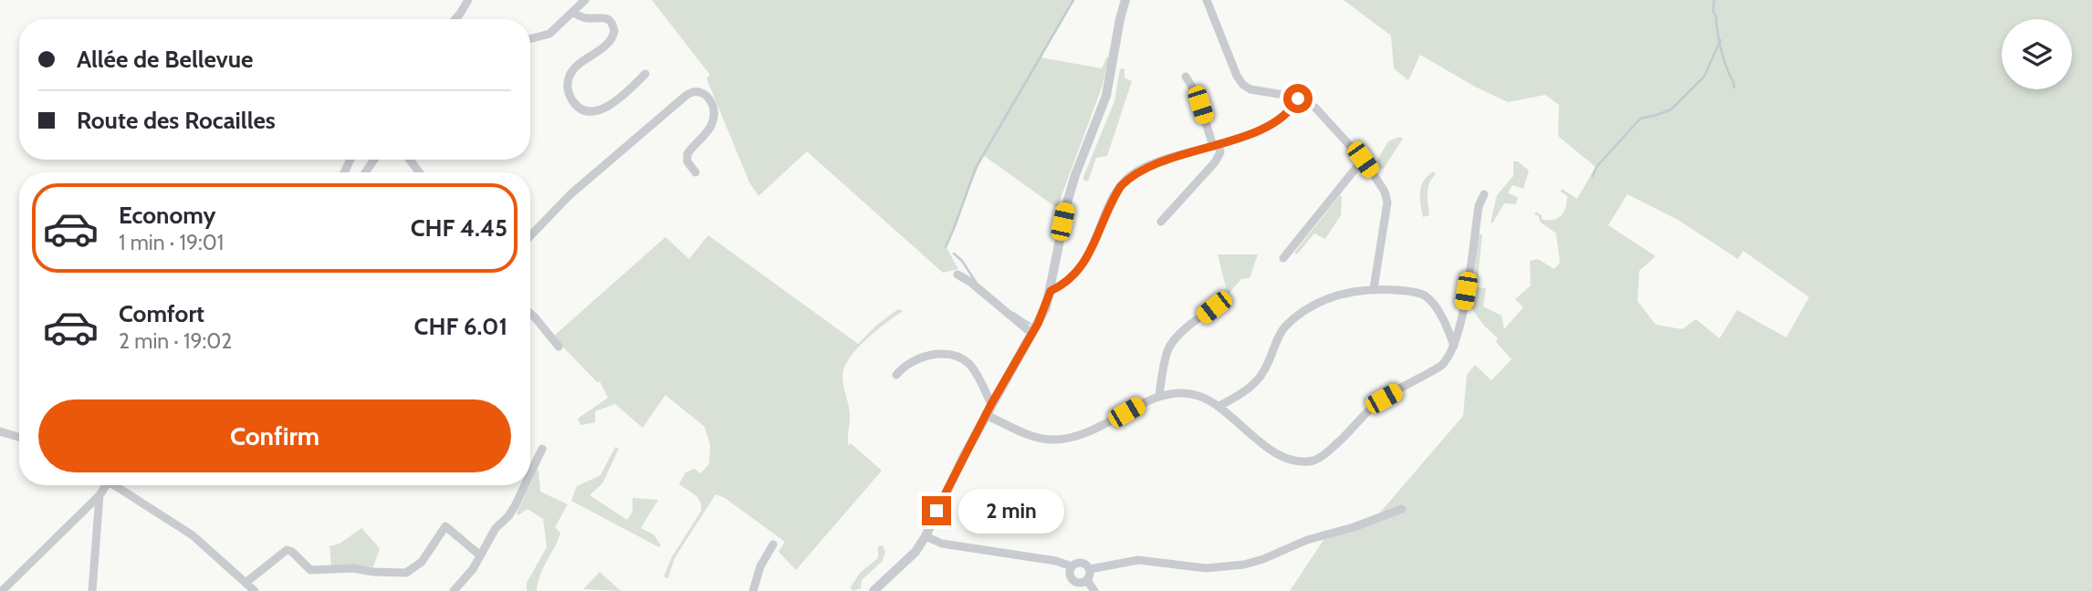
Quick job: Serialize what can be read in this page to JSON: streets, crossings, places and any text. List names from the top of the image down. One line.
{"page":{"banner":["Allée de Bellevue","Route des Rocailles"],"list":[{"name":"Economy","note":"1 min · 19:01","value":"CHF 4.45"},{"name":"Comfort","note":"2 min · 19:02","value":"CHF 6.01"}],"buttons":"Confirm","bubble":"2 min"}}
